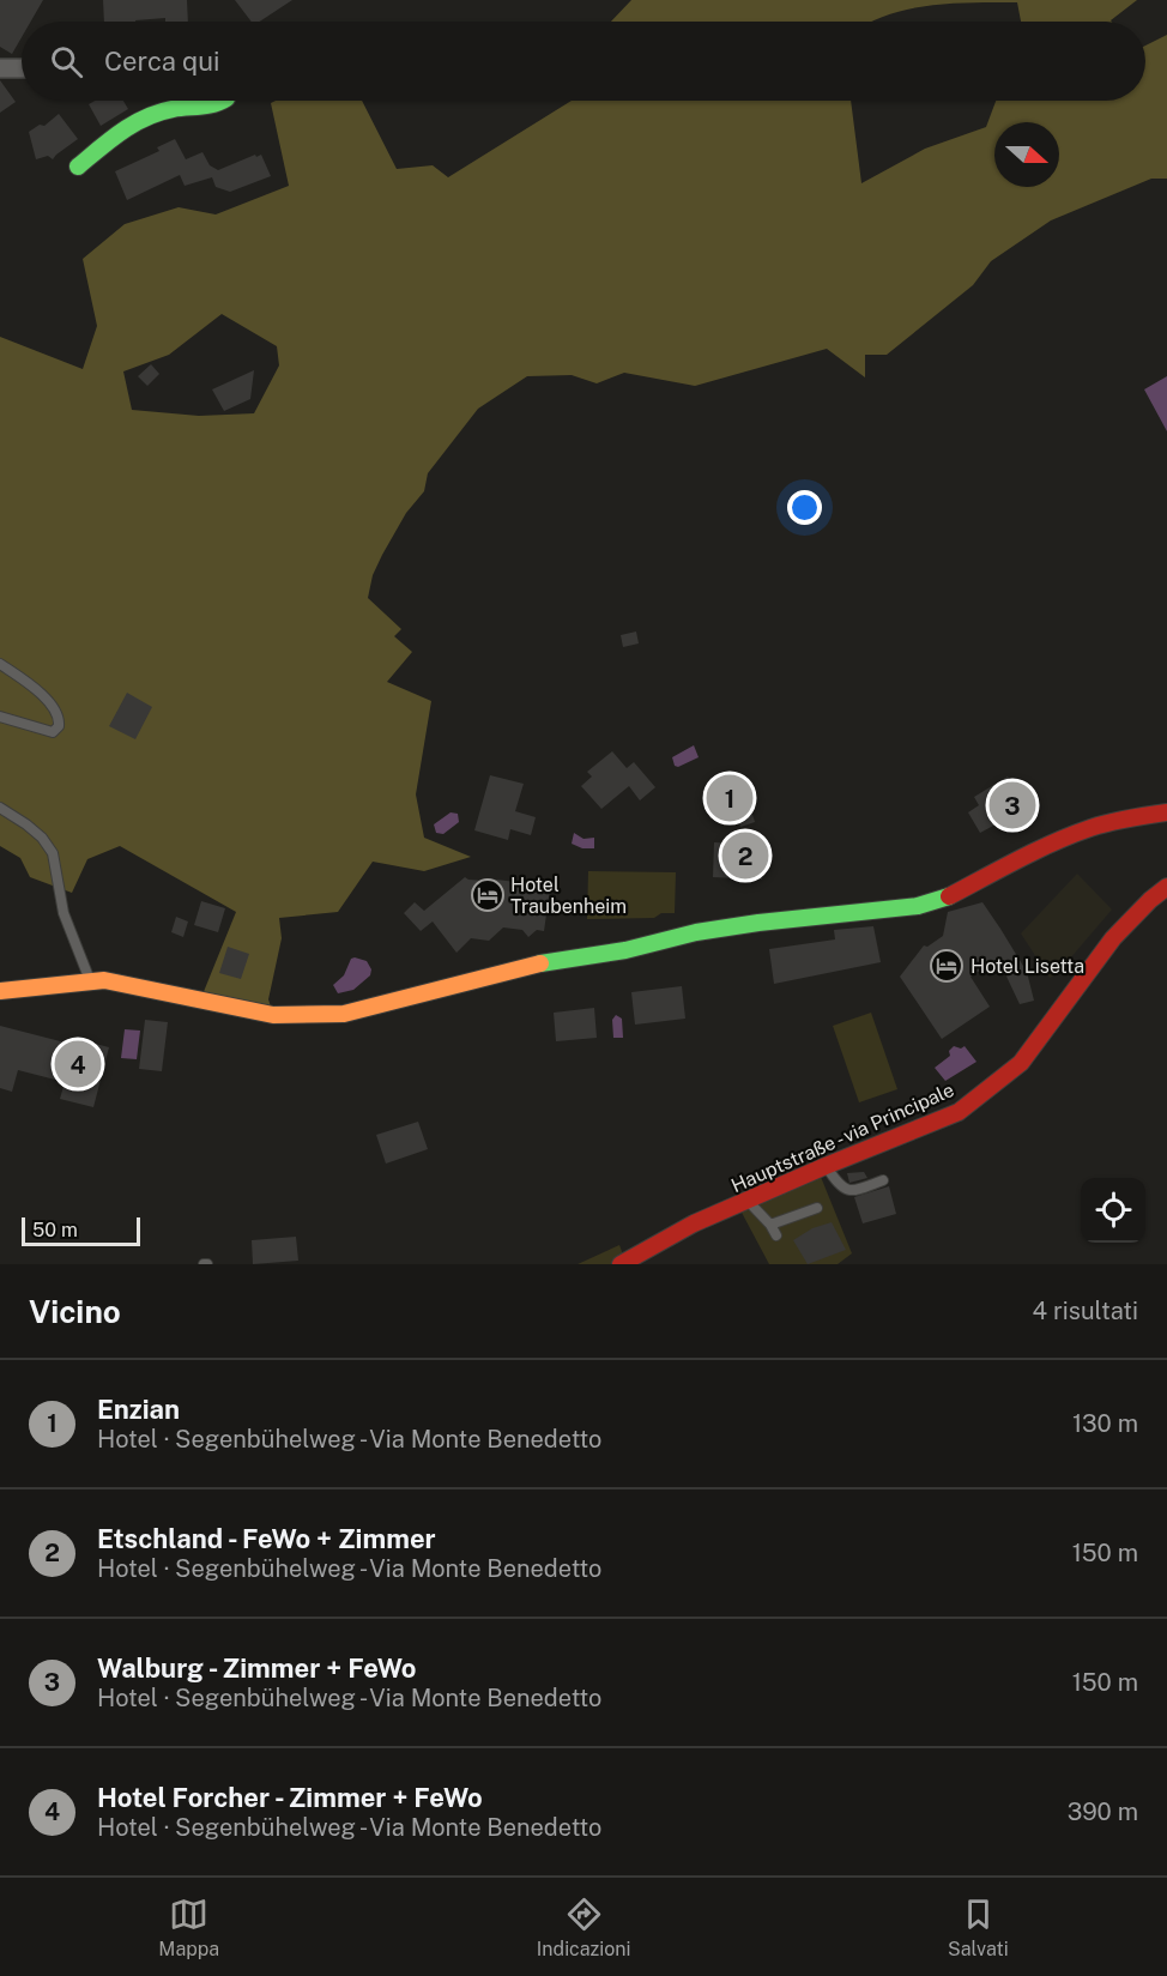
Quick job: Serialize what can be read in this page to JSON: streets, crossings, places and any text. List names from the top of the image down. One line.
{"streets":{"street":["Hauptstraße - via Principale"]},"places":{"hotel":["Hotel Traubenheim","Hotel Lisetta"]},"scale_bar":"50 m","north":"right","page":{"search":"Cerca qui","pins":["1","3","2","4"],"scale":"50 m","heading":["Vicino","4 risultati"],"list":[{"mark":"1","name":"Enzian","note":"Hotel · Segenbühelweg - Via Monte Benedetto","value":"130 m"},{"mark":"2","name":"Etschland - FeWo + Zimmer","note":"Hotel · Segenbühelweg - Via Monte Benedetto","value":"150 m"},{"mark":"3","name":"Walburg - Zimmer + FeWo","note":"Hotel · Segenbühelweg - Via Monte Benedetto","value":"150 m"},{"mark":"4","name":"Hotel Forcher - Zimmer + FeWo","note":"Hotel · Segenbühelweg - Via Monte Benedetto","value":"390 m"}],"nav":["Mappa","Indicazioni","Salvati"]}}
